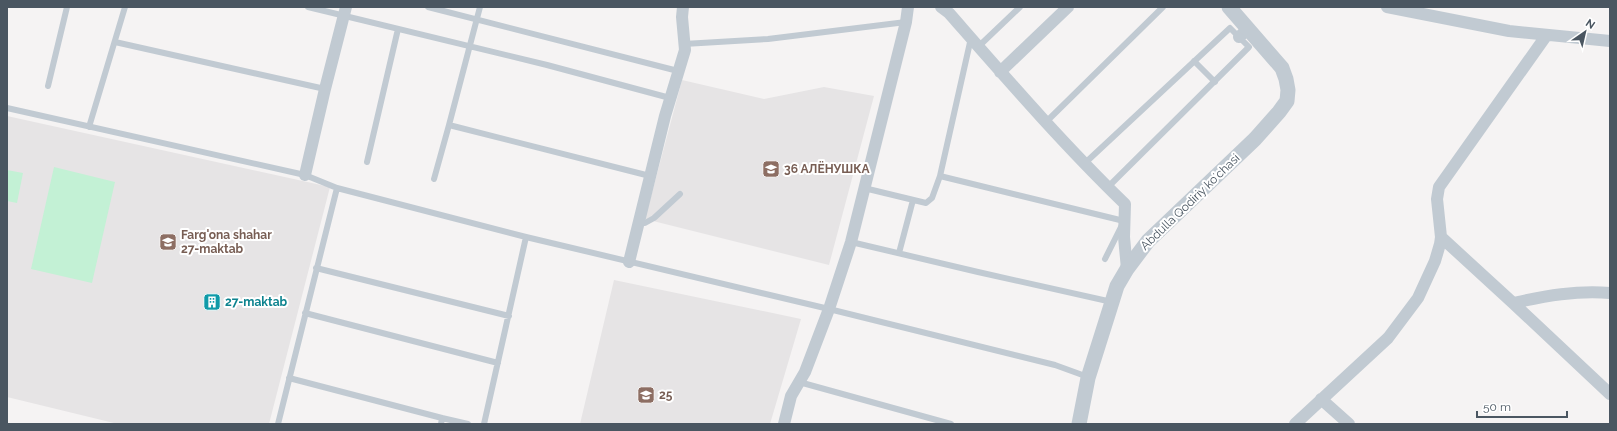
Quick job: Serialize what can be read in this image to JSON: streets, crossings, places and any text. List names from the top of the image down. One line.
{"streets":{"street":["Abdulla Qodiriy koʻchasi"]},"places":{"school or university":["36 АЛЁНУШКА","Farg'ona shahar 27-maktab","25"],"building":["27-maktab"]},"scale_bar":"50 m","north":"top right"}
